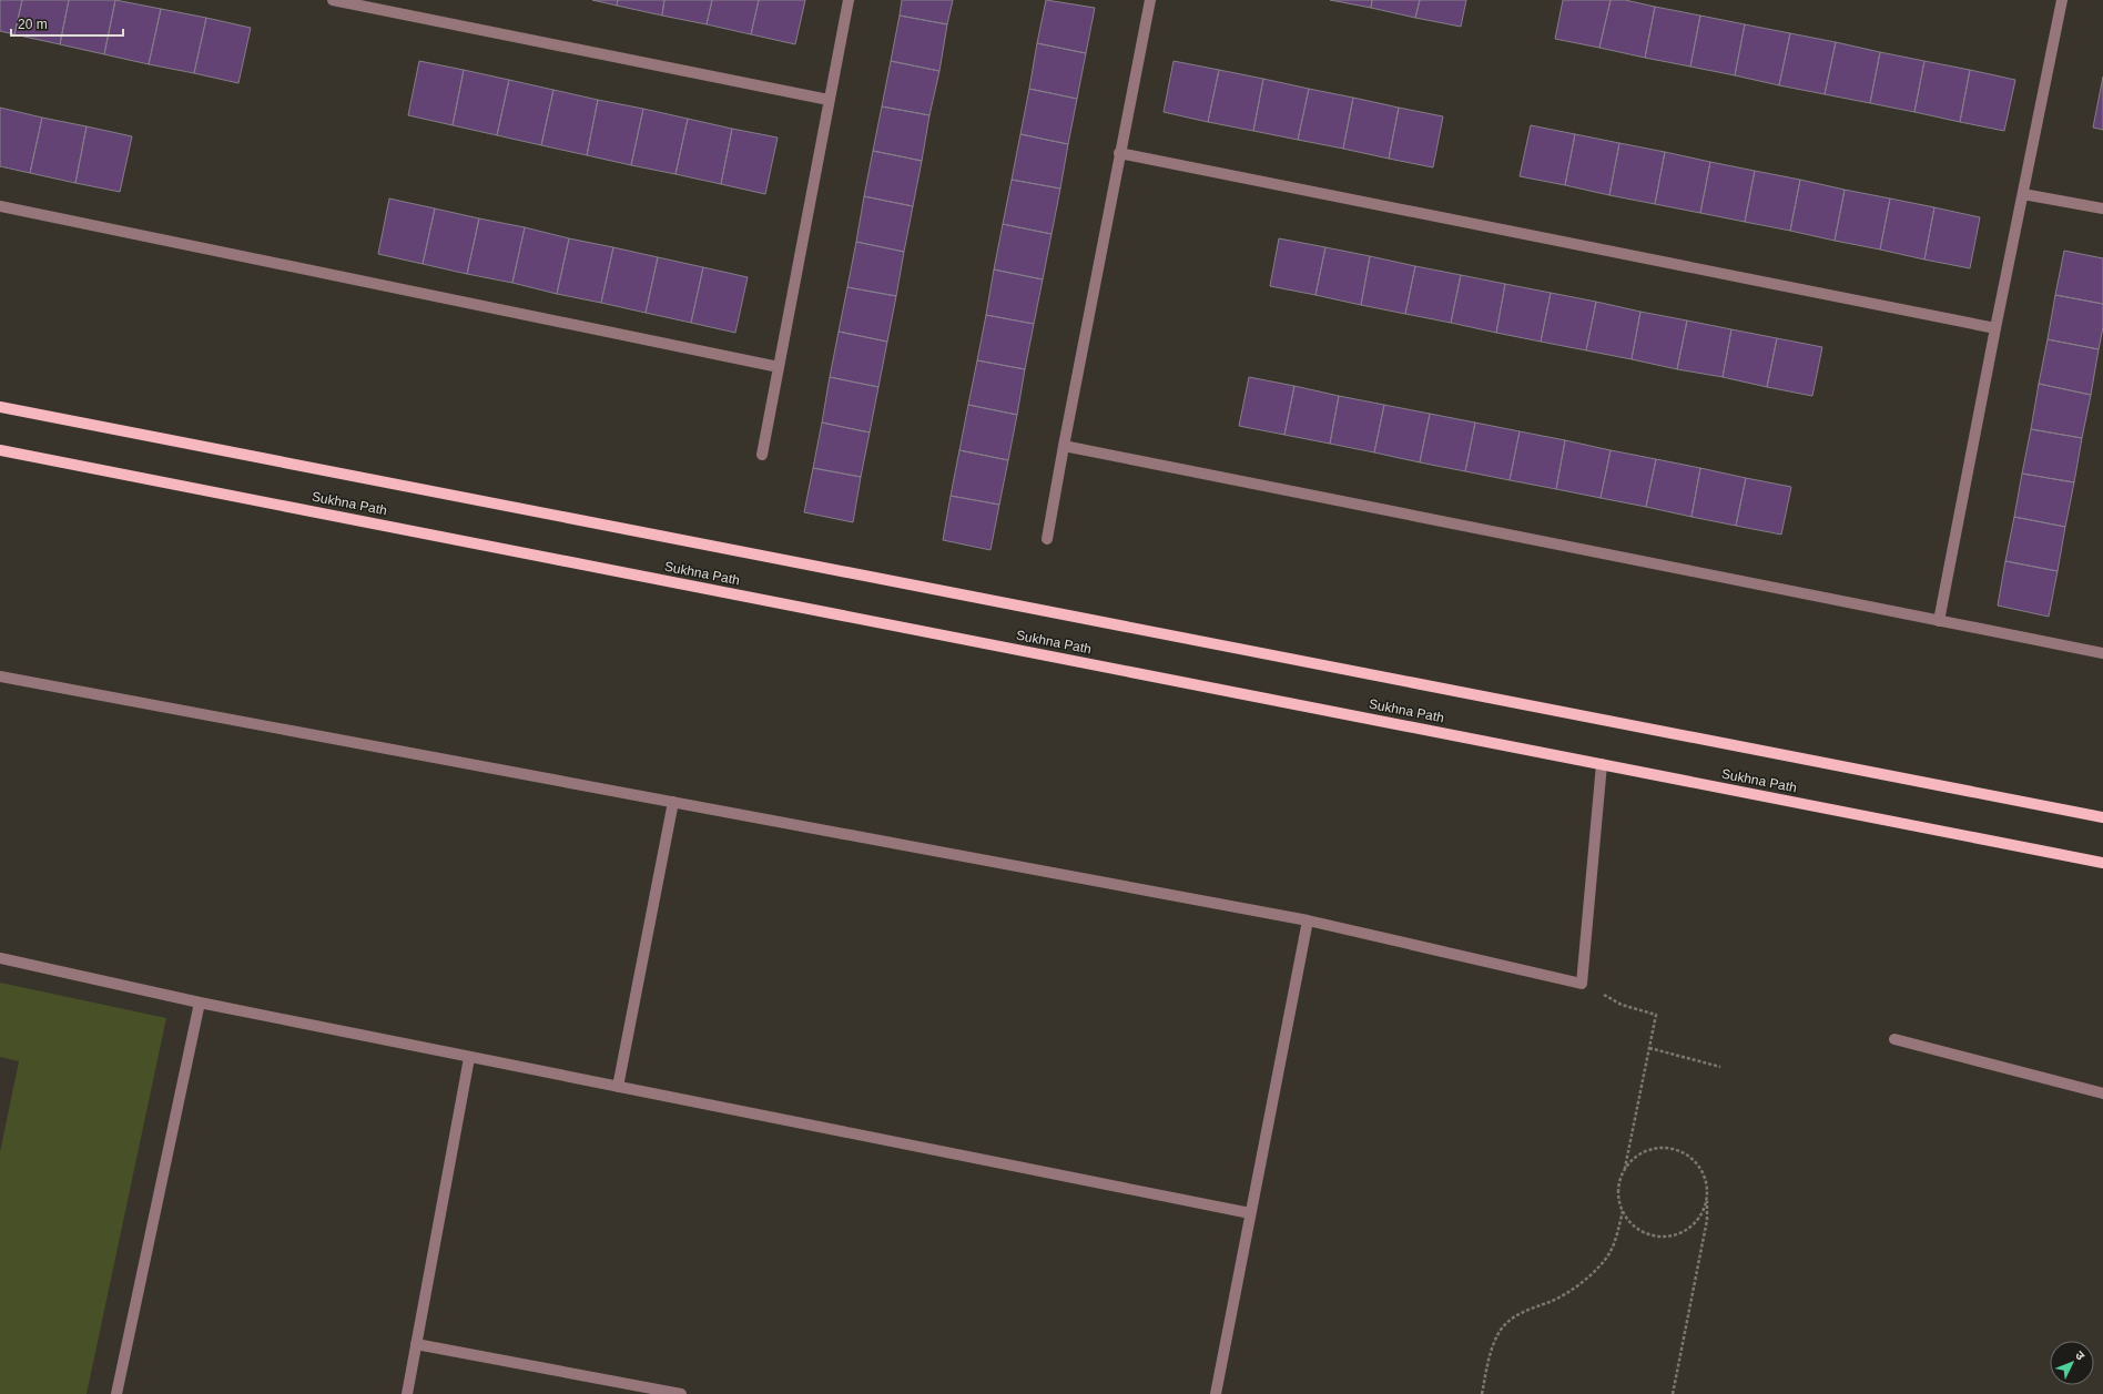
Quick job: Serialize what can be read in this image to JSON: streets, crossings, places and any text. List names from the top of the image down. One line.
{"streets":{"main road":["Sukhna Path"]},"scale_bar":"20 m","north":"top right"}
